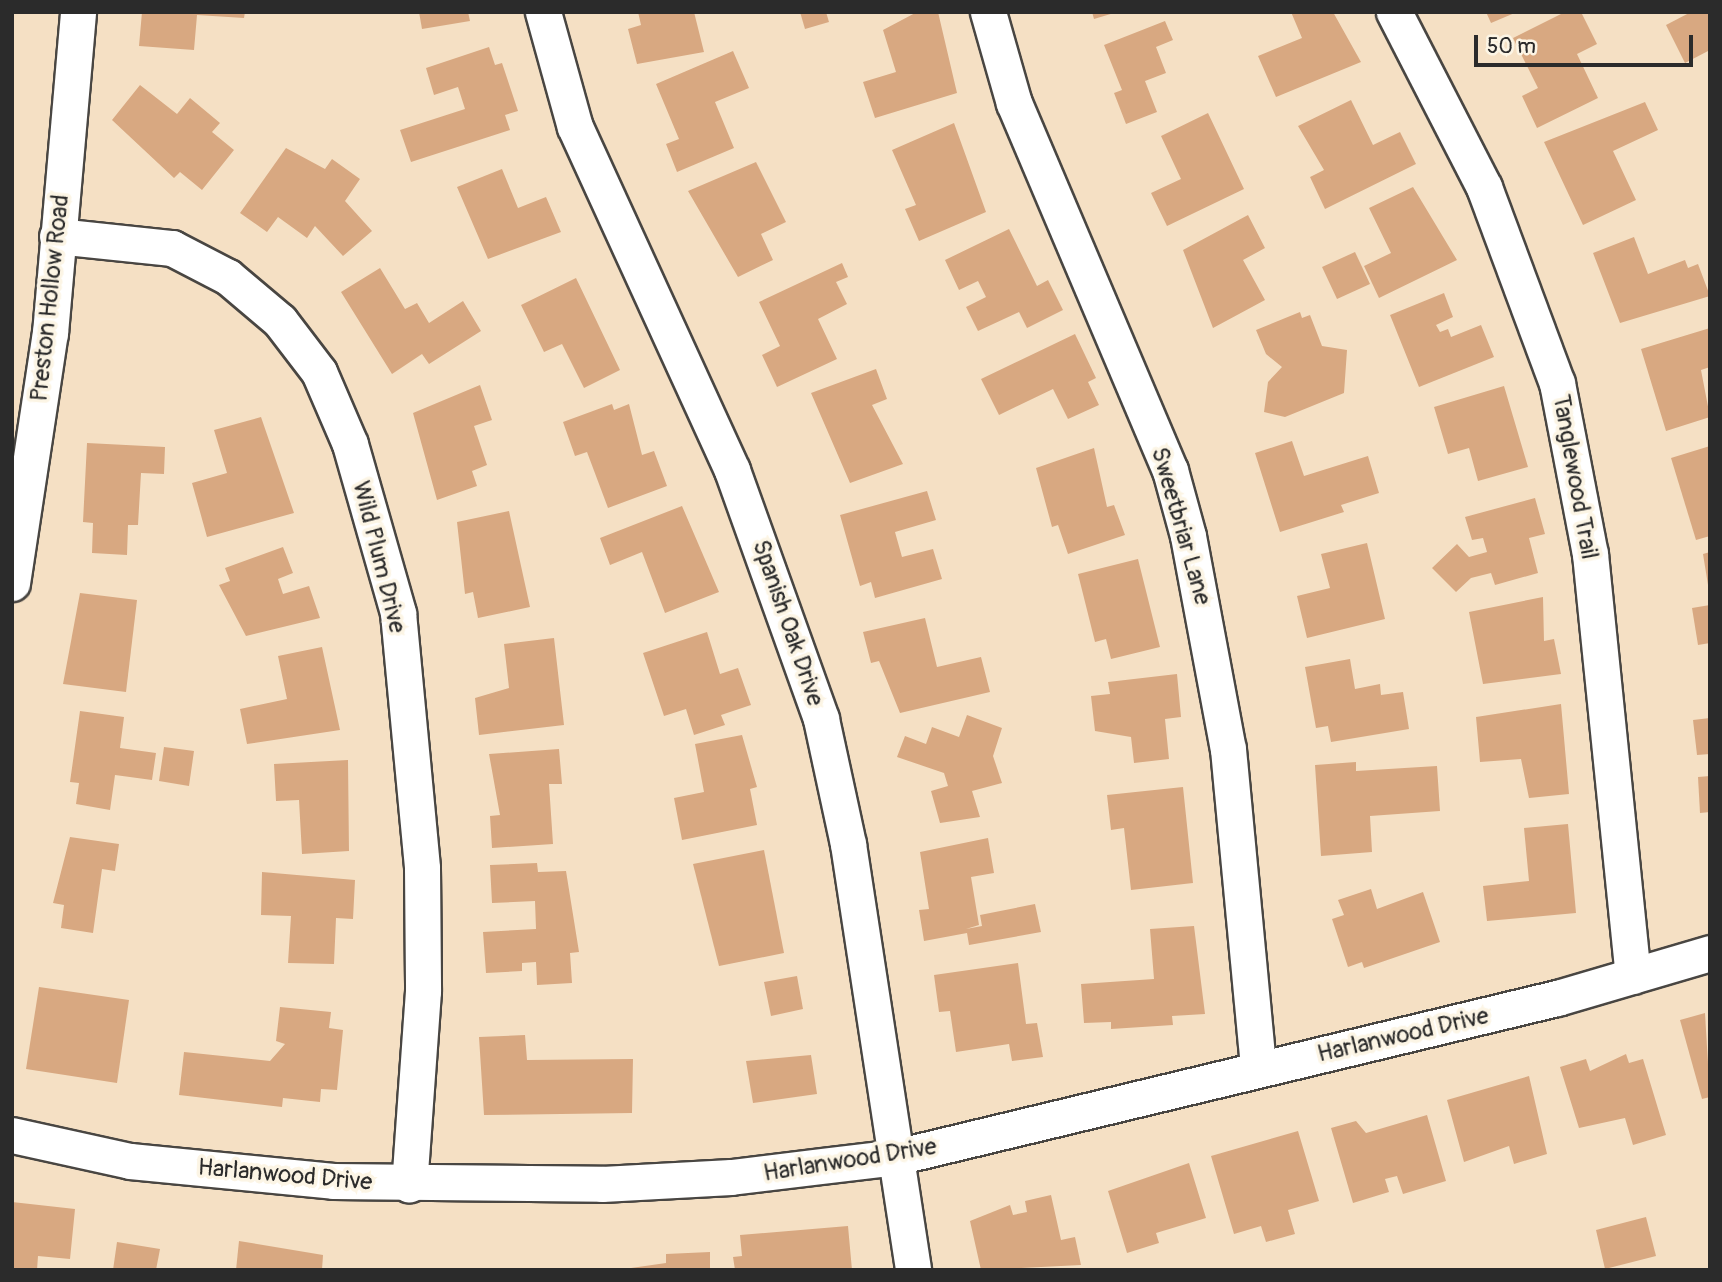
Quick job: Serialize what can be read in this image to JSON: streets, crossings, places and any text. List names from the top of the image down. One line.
{"streets":{"street":["Preston Hollow Road","Tanglewood Trail","Sweetbriar Lane","Wild Plum Drive","Spanish Oak Drive","Harlanwood Drive"]},"crossings":[["Preston Hollow Road","Wild Plum Drive"],["Tanglewood Trail","Harlanwood Drive"],["Sweetbriar Lane","Harlanwood Drive"],["Wild Plum Drive","Harlanwood Drive"],["Spanish Oak Drive","Harlanwood Drive"]],"scale_bar":"50 m"}
